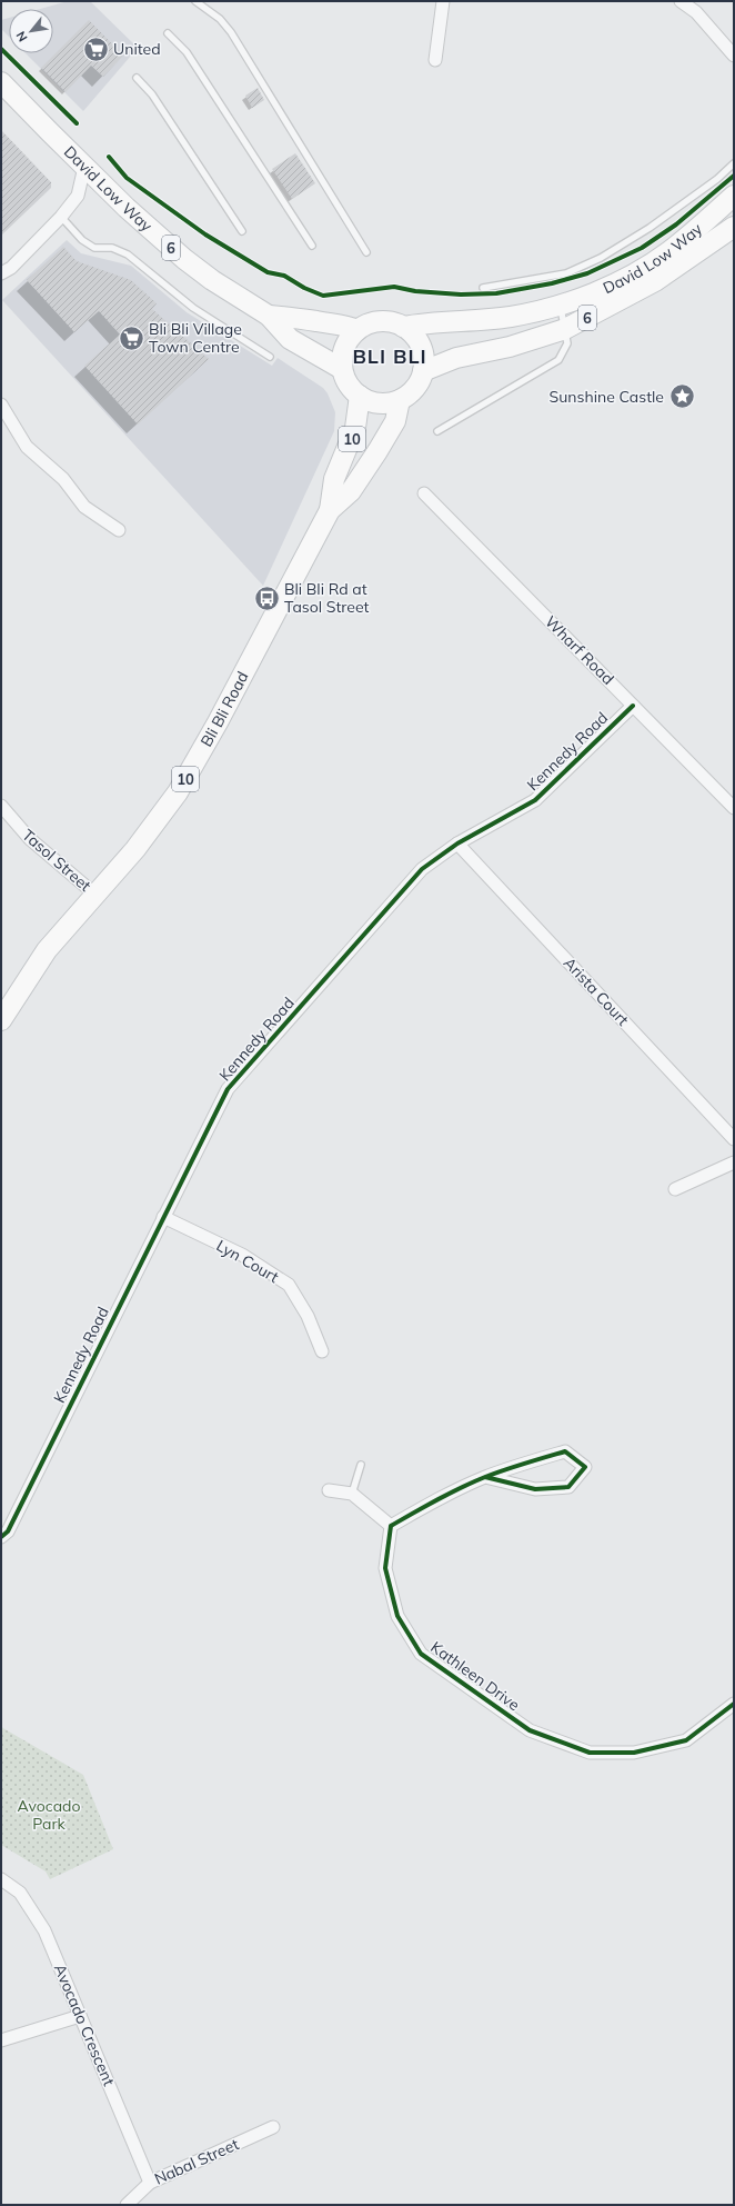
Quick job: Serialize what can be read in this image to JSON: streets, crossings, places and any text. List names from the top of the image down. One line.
{"streets":{"main road":["David Low Way","6","10","Bli Bli Road"],"street":["Wharf Road","Kennedy Road","Tasol Street","Arista Court","Lyn Court","Kathleen Drive","Avocado Crescent","Nabal Street"]},"crossings":[["David Low Way","6"],["David Low Way","Bli Bli Road"],["6","Bli Bli Road"],["Wharf Road","Kennedy Road"],["Bli Bli Road","Tasol Street"],["Kennedy Road","Arista Court"],["Kennedy Road","Lyn Court"],["Avocado Crescent","Nabal Street"]],"districts":["BLI BLI"],"parks":["Avocado Park"],"places":{"supermarket":["United","Bli Bli Village Town Centre"],"place":["Sunshine Castle"],"bus stop":["Bli Bli Rd at Tasol Street"]},"north":"bottom left"}
